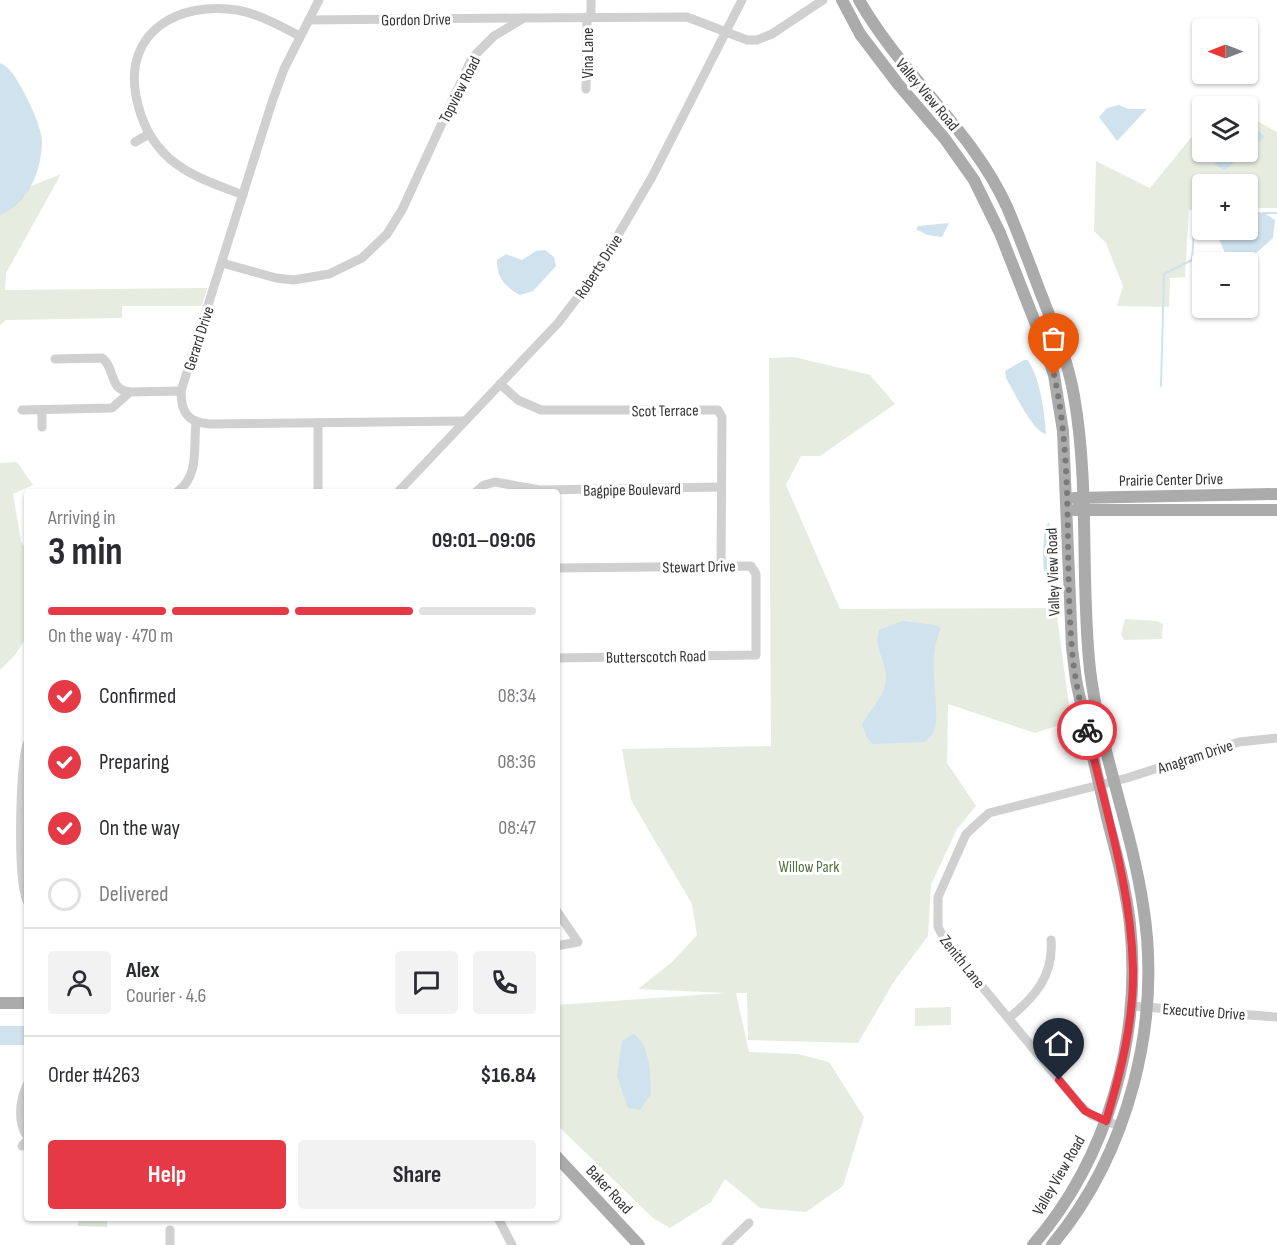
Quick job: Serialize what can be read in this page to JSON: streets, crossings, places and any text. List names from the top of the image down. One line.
{"streets":{"main road":["Valley View Road","Prairie Center Drive","Baker Road"],"street":["Gordon Drive","Vina Lane","Topview Road","Roberts Drive","Gerard Drive","Scot Terrace","Bagpipe Boulevard","Stewart Drive","Butterscotch Road","Anagram Drive","Zenith Lane","Executive Drive"]},"crossings":[["Gordon Drive","Topview Road"],["Gordon Drive","Gerard Drive"],["Topview Road","Gerard Drive"],["Valley View Road","Prairie Center Drive"],["Valley View Road","Anagram Drive"],["Valley View Road","Zenith Lane"],["Valley View Road","Executive Drive"],["Roberts Drive","Scot Terrace"],["Scot Terrace","Bagpipe Boulevard"],["Scot Terrace","Stewart Drive"],["Stewart Drive","Butterscotch Road"],["Anagram Drive","Zenith Lane"]],"parks":["Willow Park"],"north":"left","page":{"map_buttons":["+","−"],"heading":["3 min","Arriving in","09:01–09:06"],"panel":["Alex","Courier · 4.6","Order #4263","$16.84"],"bar":"On the way · 470 m","list":[["Confirmed","08:34"],["Preparing","08:36"],["On the way","08:47"],"Delivered"],"buttons":["Help","Share"]}}
